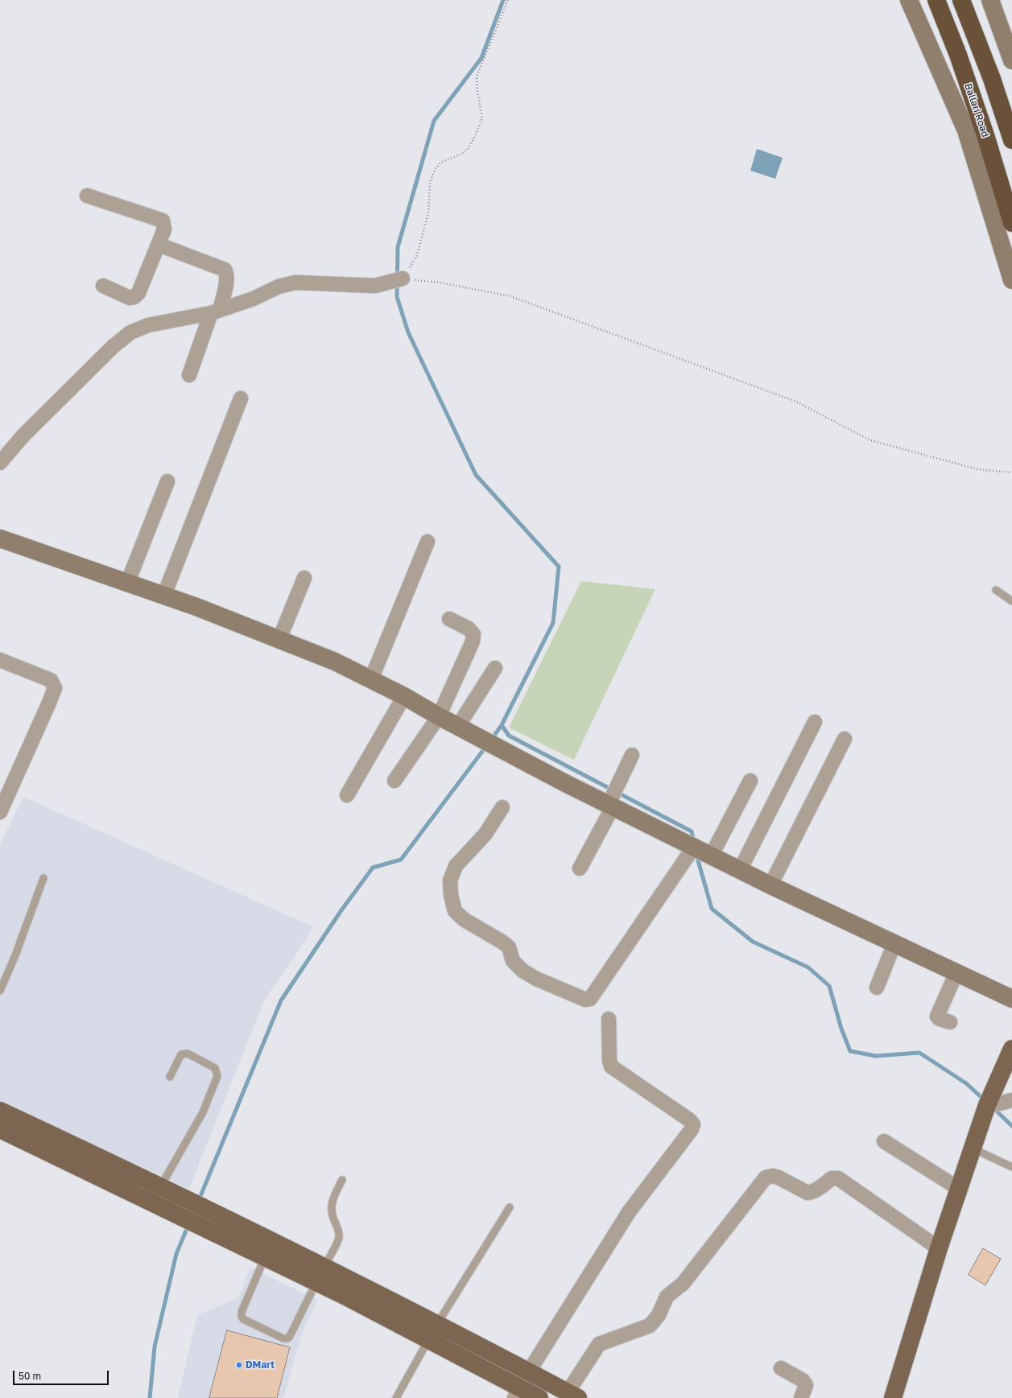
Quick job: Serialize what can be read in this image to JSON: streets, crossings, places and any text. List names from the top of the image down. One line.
{"streets":{"highway":["Ballari Road"]},"places":["DMart"],"scale_bar":"50 m"}
